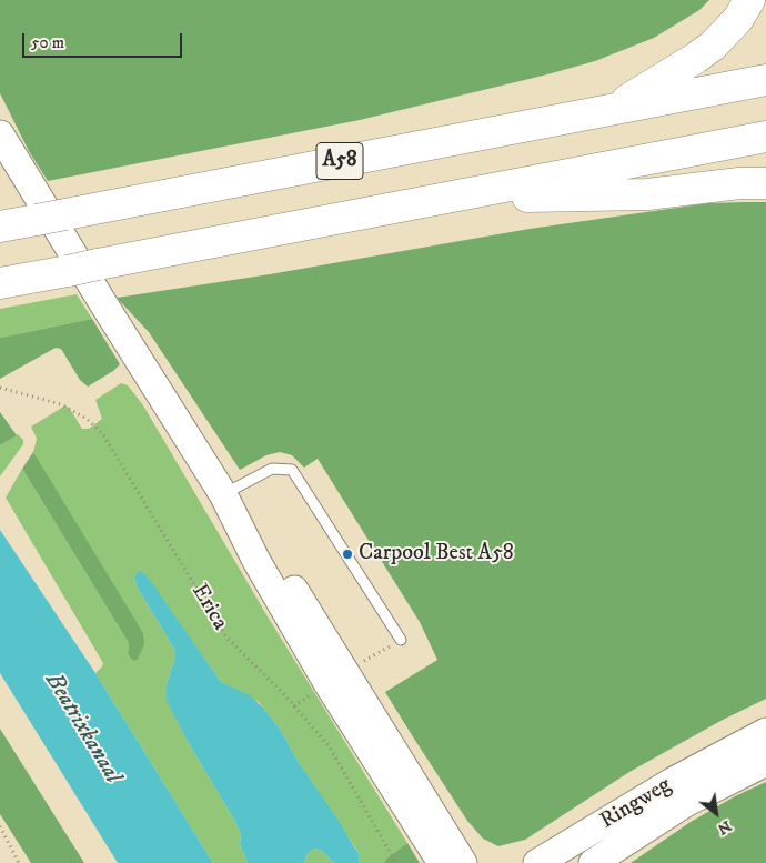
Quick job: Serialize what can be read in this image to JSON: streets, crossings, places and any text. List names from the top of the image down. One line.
{"streets":{"highway":["A58"],"main road":["Ringweg"],"path":["Erica"]},"water":["Beatrixkanaal"],"places":["Carpool Best A58"],"scale_bar":"50 m","north":"bottom right"}
